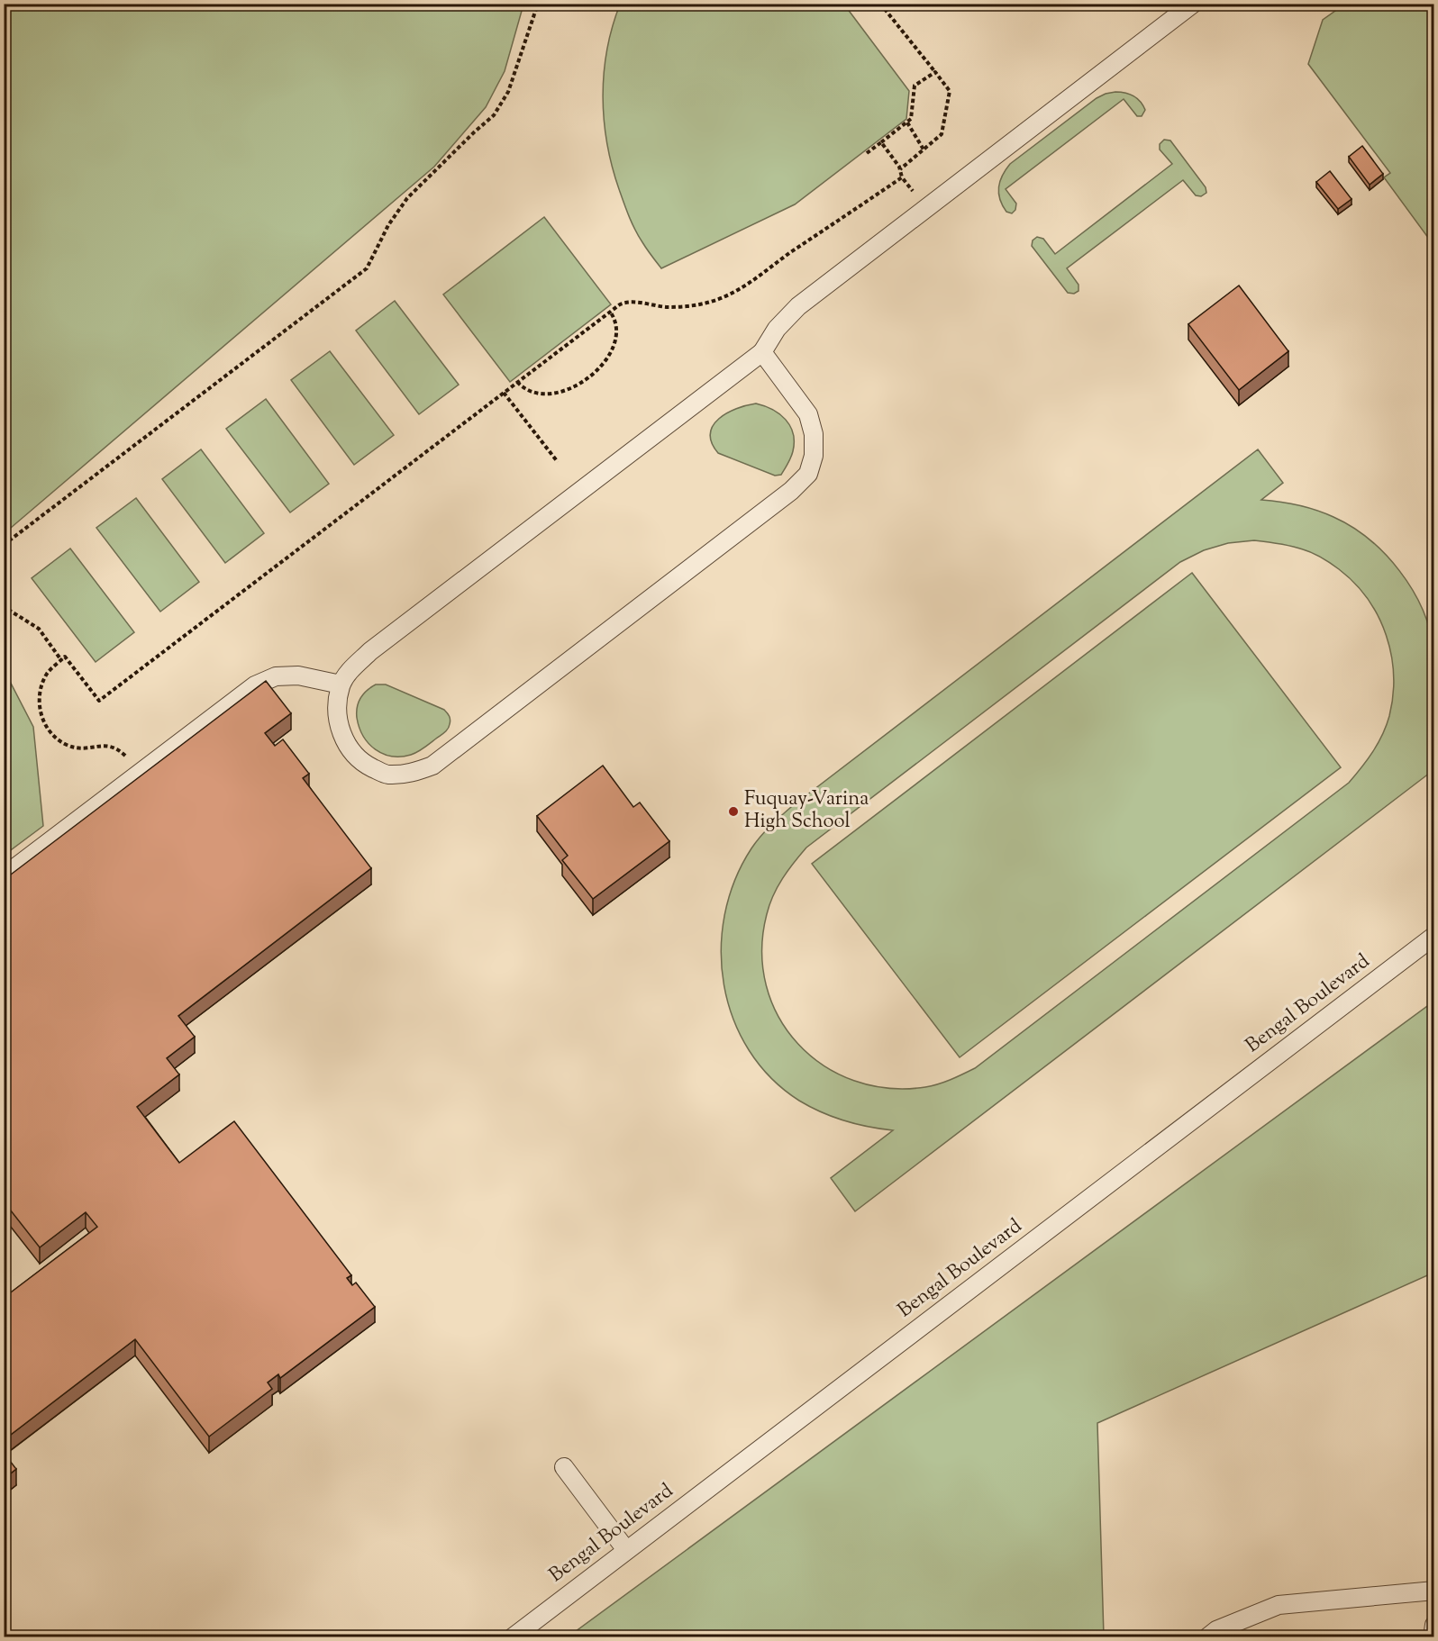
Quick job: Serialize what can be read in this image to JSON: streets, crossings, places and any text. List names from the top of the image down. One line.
{"streets":{"lane":["Bengal Boulevard"]},"places":["Fuquay-Varina High School"]}
